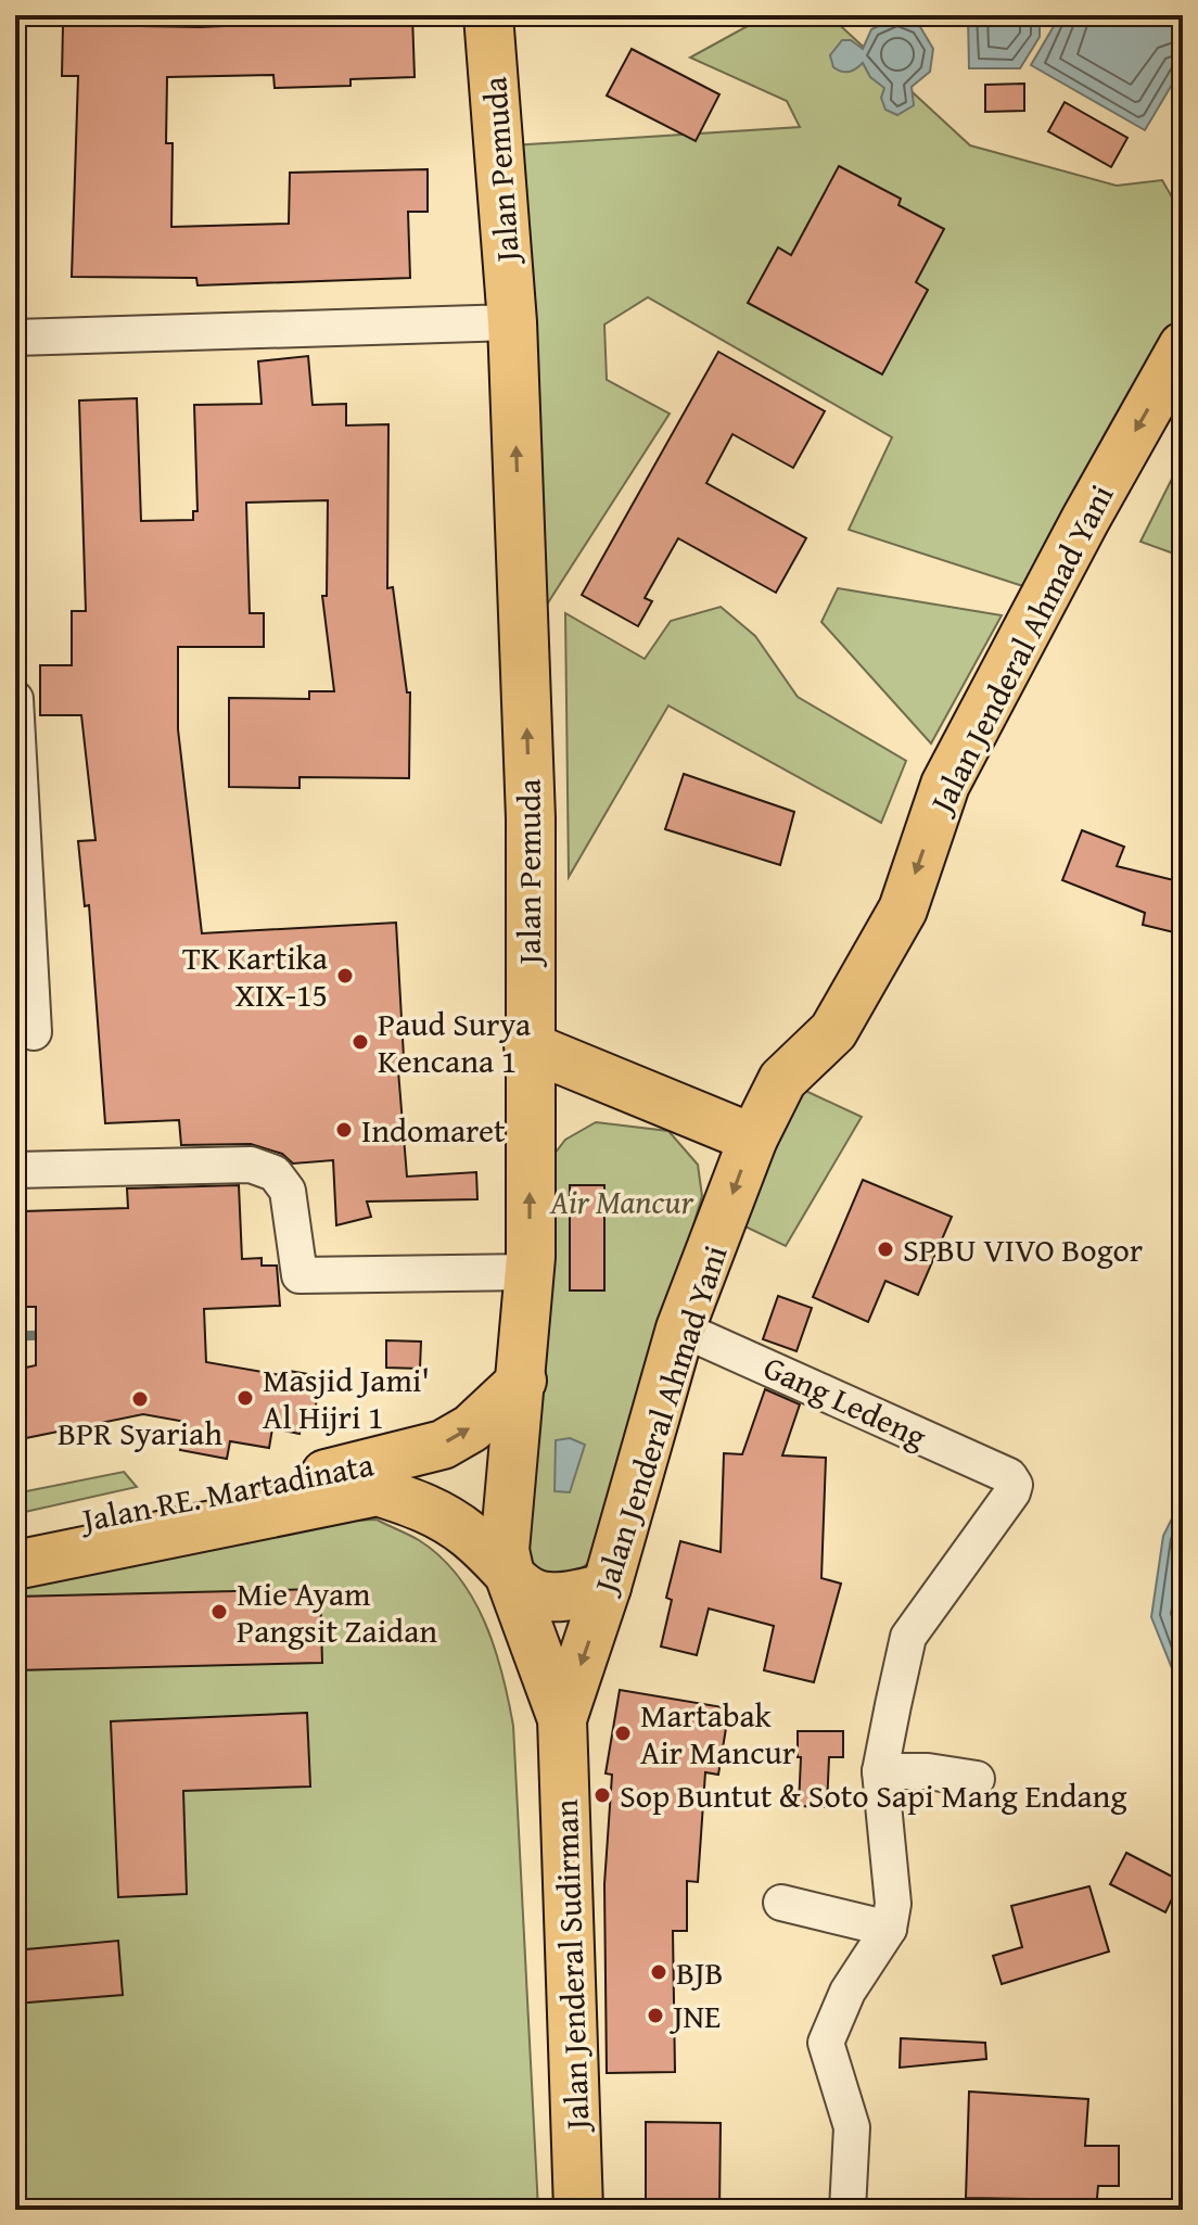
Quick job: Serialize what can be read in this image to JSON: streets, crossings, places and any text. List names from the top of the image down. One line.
{"streets":{"main road":["Jalan Pemuda","Jalan Jenderal Ahmad Yani","Jalan RE. Martadinata","Jalan Jenderal Sudirman"],"street":["Gang Ledeng"]},"crossings":[["Jalan Pemuda","Jalan Jenderal Ahmad Yani"],["Jalan Pemuda","Jalan RE. Martadinata"],["Jalan Pemuda","Jalan Jenderal Sudirman"],["Jalan Jenderal Ahmad Yani","Gang Ledeng"],["Jalan Jenderal Ahmad Yani","Jalan Jenderal Sudirman"]],"one_way":["Jalan Pemuda","Jalan Jenderal Ahmad Yani","Jalan RE. Martadinata"],"parks":["Air Mancur"],"places":["TK Kartika XIX-15","Paud Surya Kencana 1","Indomaret","SPBU VIVO Bogor","Masjid Jami' Al Hijri 1","BPR Syariah","Mie Ayam Pangsit Zaidan","Martabak Air Mancur","Sop Buntut & Soto Sapi Mang Endang","BJB","JNE"]}
